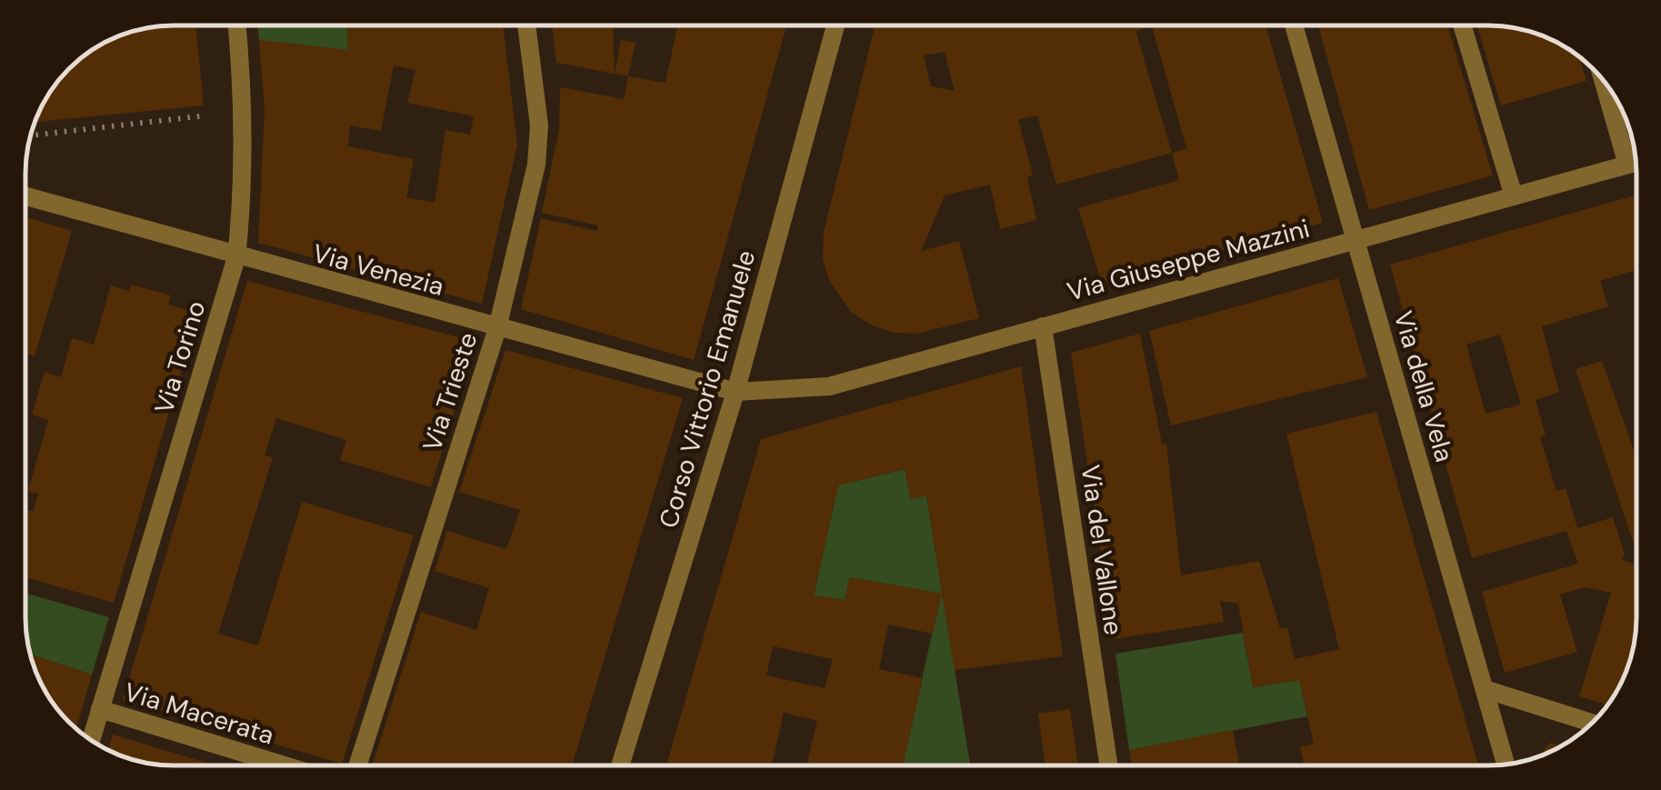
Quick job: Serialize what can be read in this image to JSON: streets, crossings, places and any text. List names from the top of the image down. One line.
{"streets":{"street":["Via Giuseppe Mazzini","Via Venezia","Via Torino","Via della Vela","Corso Vittorio Emanuele","Via Trieste","Via del Vallone","Via Macerata"]},"crossings":[["Via Giuseppe Mazzini","Via Venezia"],["Via Giuseppe Mazzini","Via della Vela"],["Via Giuseppe Mazzini","Corso Vittorio Emanuele"],["Via Giuseppe Mazzini","Via del Vallone"],["Via Venezia","Via Torino"],["Via Venezia","Corso Vittorio Emanuele"],["Via Venezia","Via Trieste"],["Via Torino","Via Macerata"]]}
